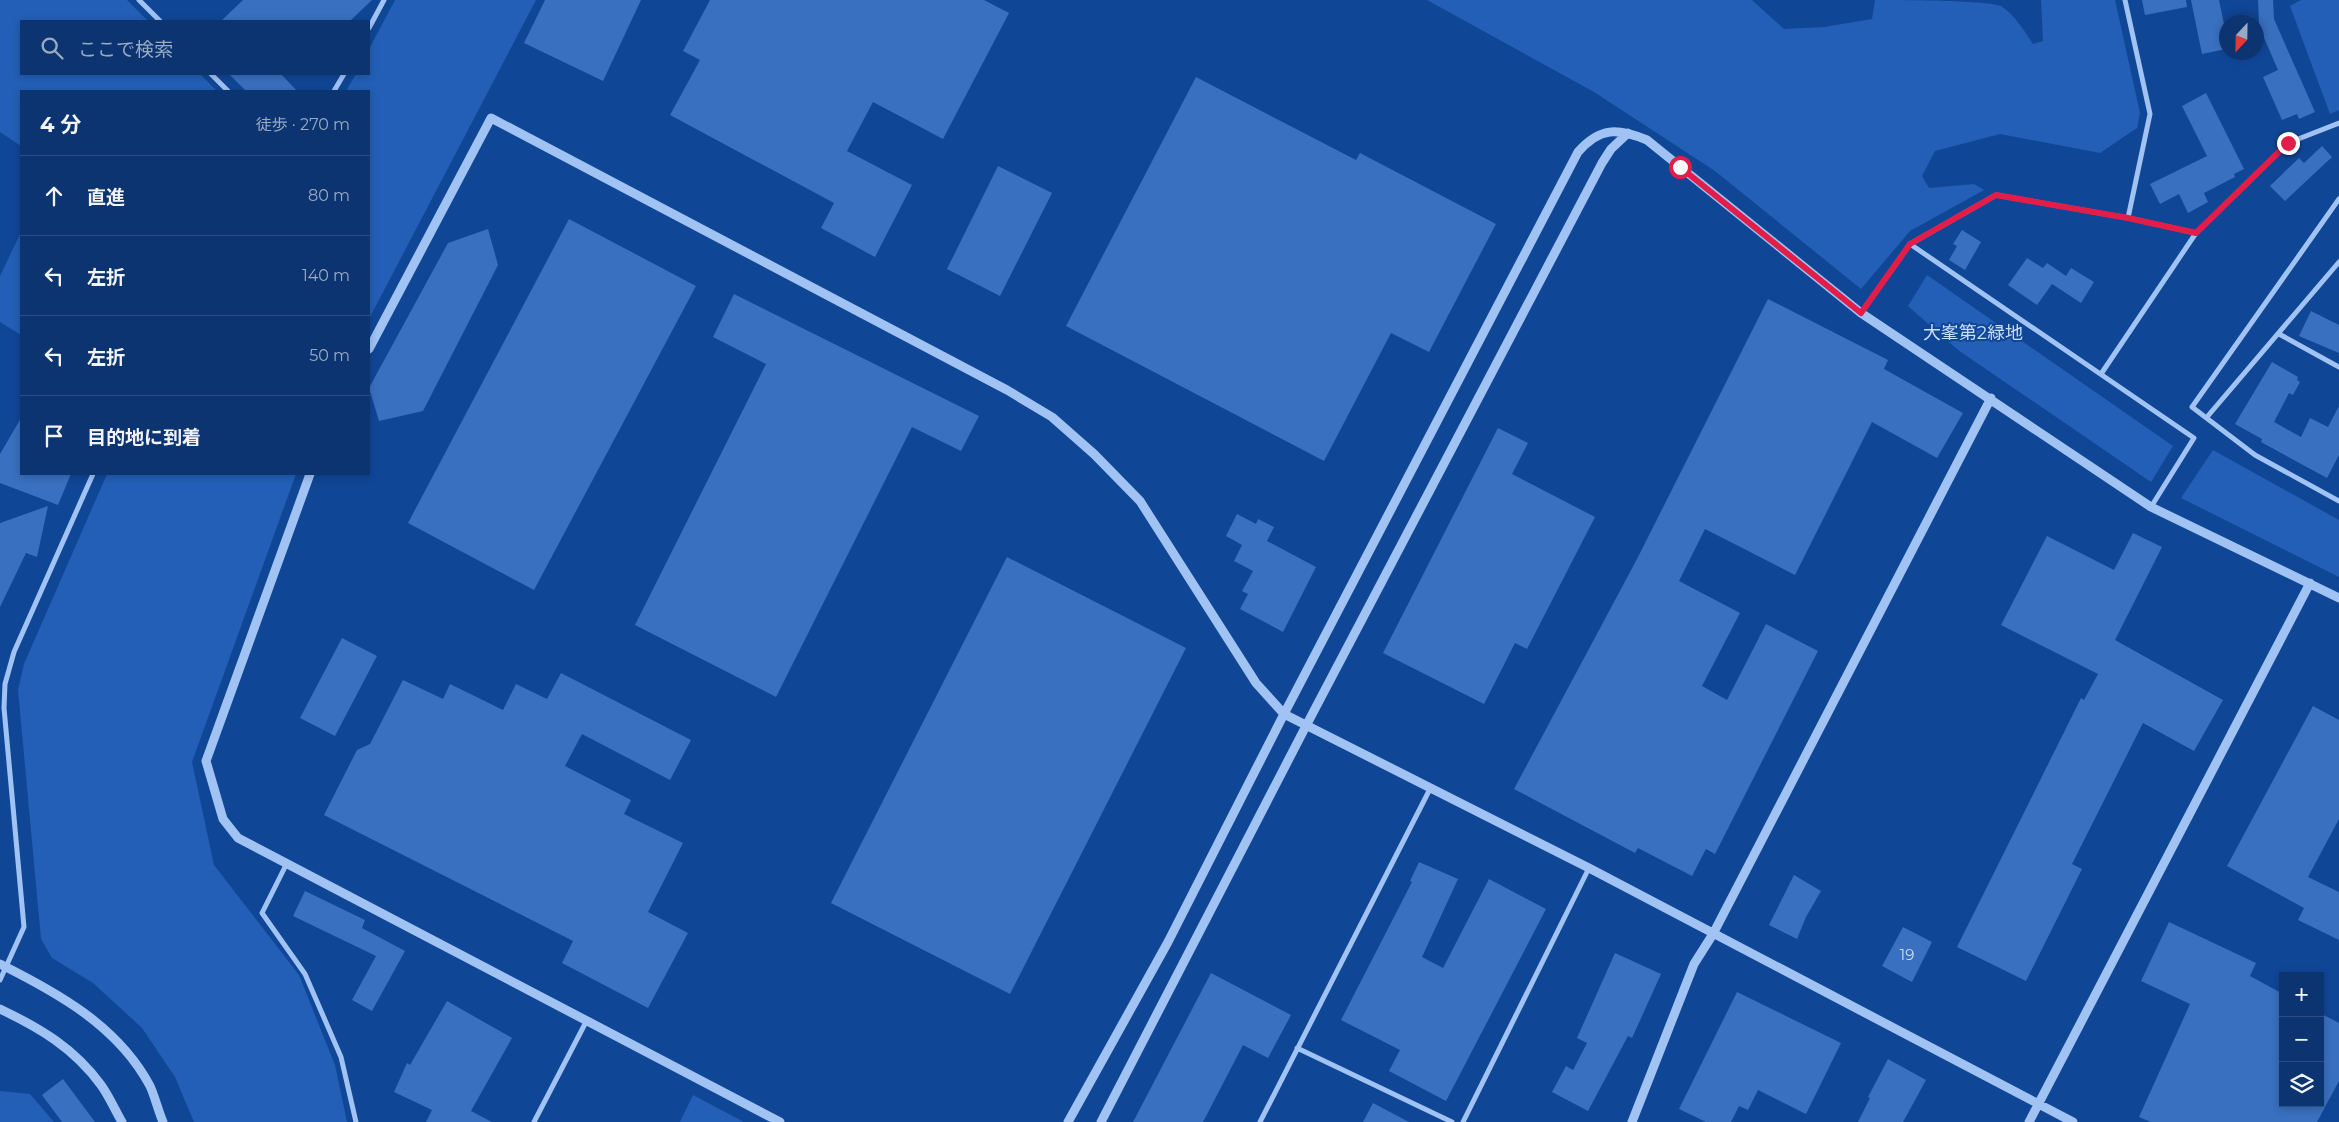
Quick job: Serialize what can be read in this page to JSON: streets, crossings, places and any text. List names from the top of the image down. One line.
{"parks":["大峯第2緑地"],"house_numbers":["19"],"north":"bottom","page":{"search":"ここで検索","heading":["4 分","徒歩 · 270 m"],"list":[["直進","80 m"],["左折","140 m"],["左折","50 m"],"目的地に到着"],"map_buttons":["+","−"]}}
